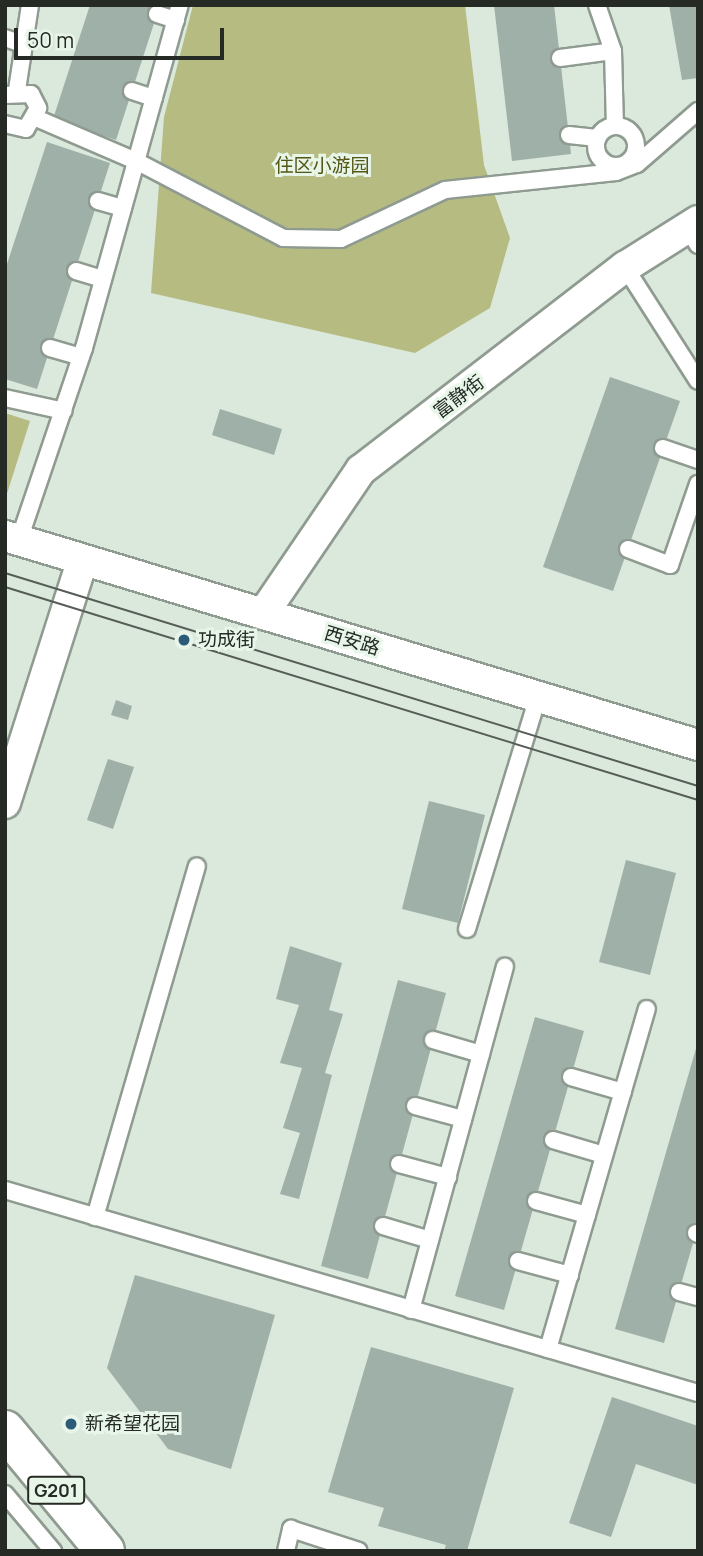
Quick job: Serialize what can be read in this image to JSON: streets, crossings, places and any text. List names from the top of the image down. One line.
{"streets":{"highway":["G201"],"street":["富静街","西安路"]},"crossings":[["富静街","西安路"]],"parks":["住区小游园"],"places":["功成街","新希望花园"],"scale_bar":"50 m"}
